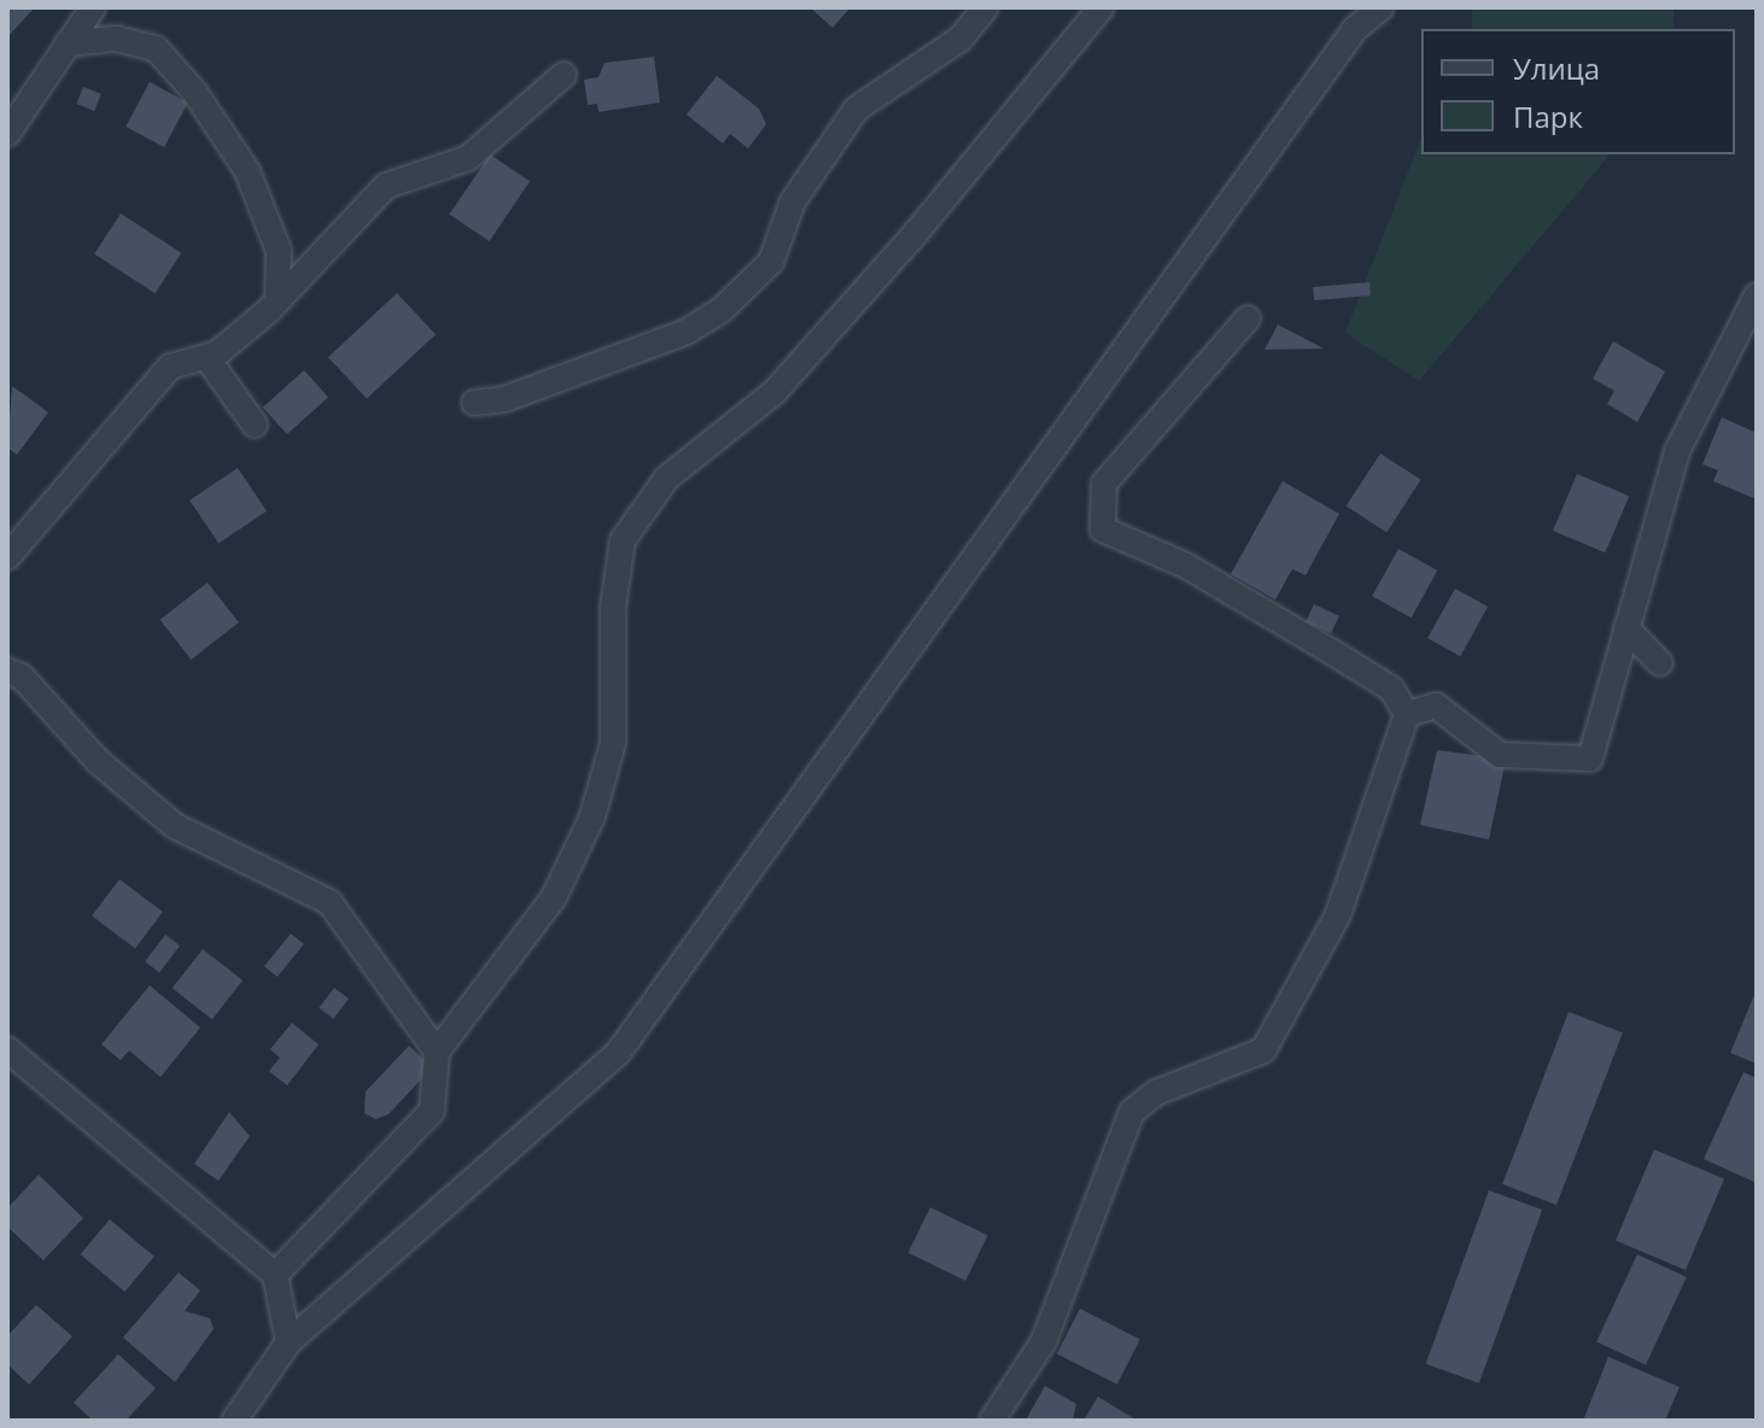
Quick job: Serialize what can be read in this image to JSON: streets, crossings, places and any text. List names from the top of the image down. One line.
{"legend":["Улица","Парк"]}
